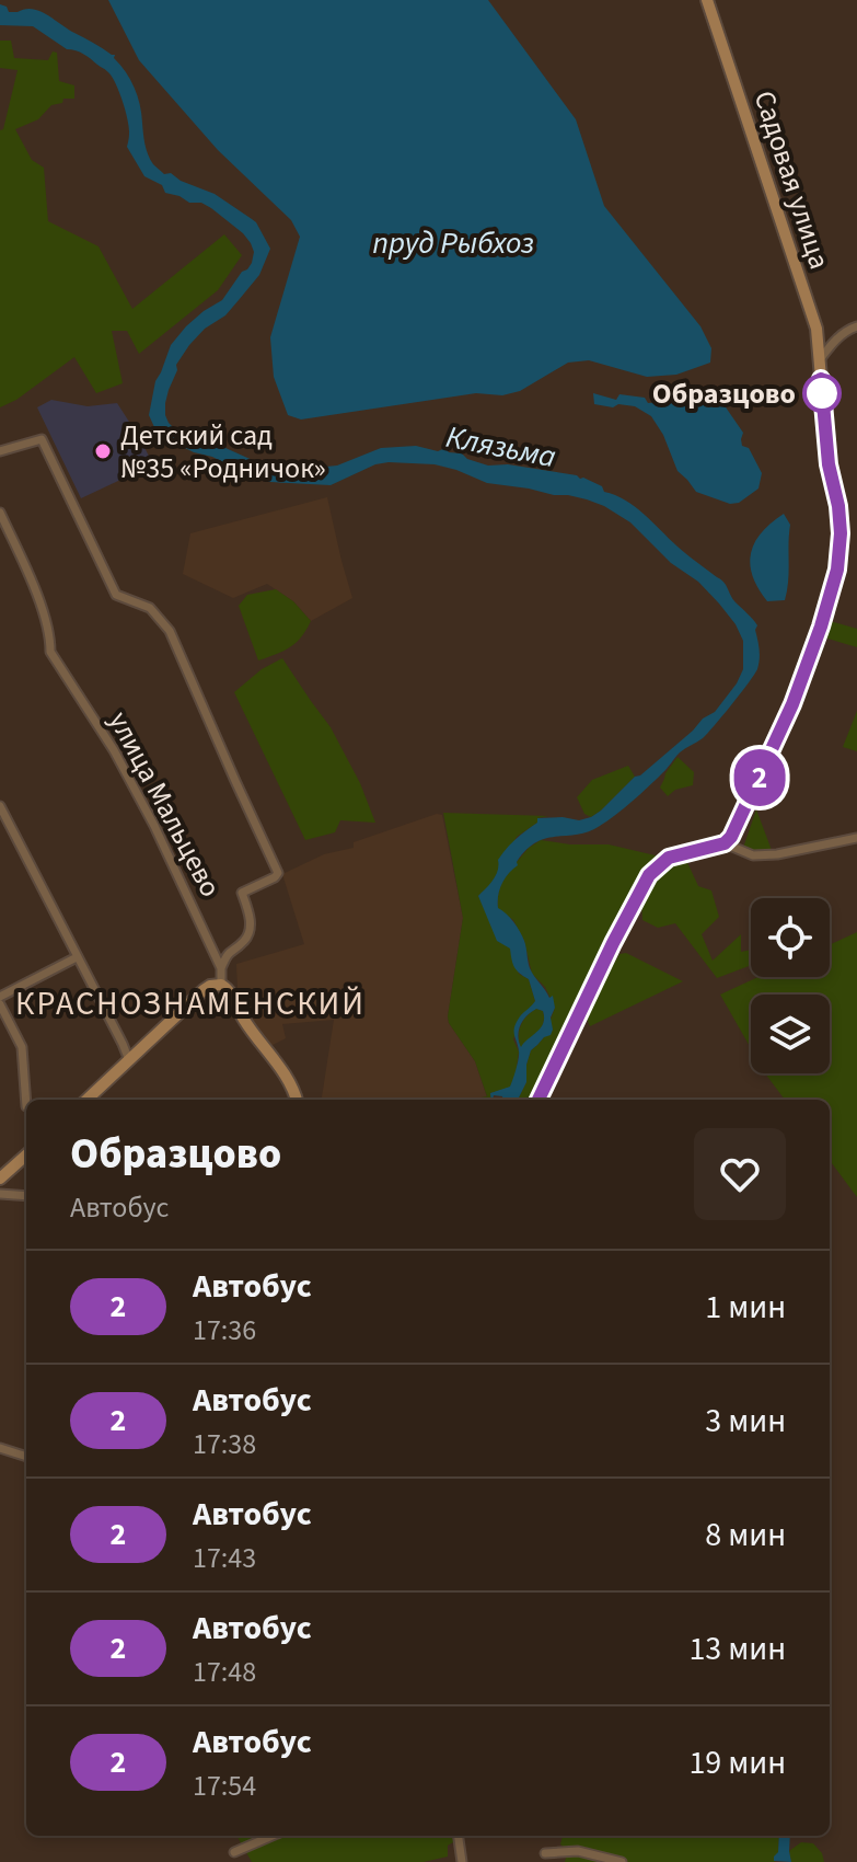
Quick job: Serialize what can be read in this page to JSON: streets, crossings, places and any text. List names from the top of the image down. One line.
{"streets":{"street":["Садовая улица","улица Мальцево"]},"districts":["КРАСНОЗНАМЕНСКИЙ"],"water":["пруд Рыбхоз","Клязьма"],"places":["Образцово","Детский сад №35 «Родничок»"],"lines":["bus line 2"],"page":{"on_map":"2","heading":["Образцово","Автобус"],"list":[{"mark":"2","name":"Автобус","note":"17:36","value":"1 мин"},{"mark":"2","name":"Автобус","note":"17:38","value":"3 мин"},{"mark":"2","name":"Автобус","note":"17:43","value":"8 мин"},{"mark":"2","name":"Автобус","note":"17:48","value":"13 мин"},{"mark":"2","name":"Автобус","note":"17:54","value":"19 мин"}]}}
